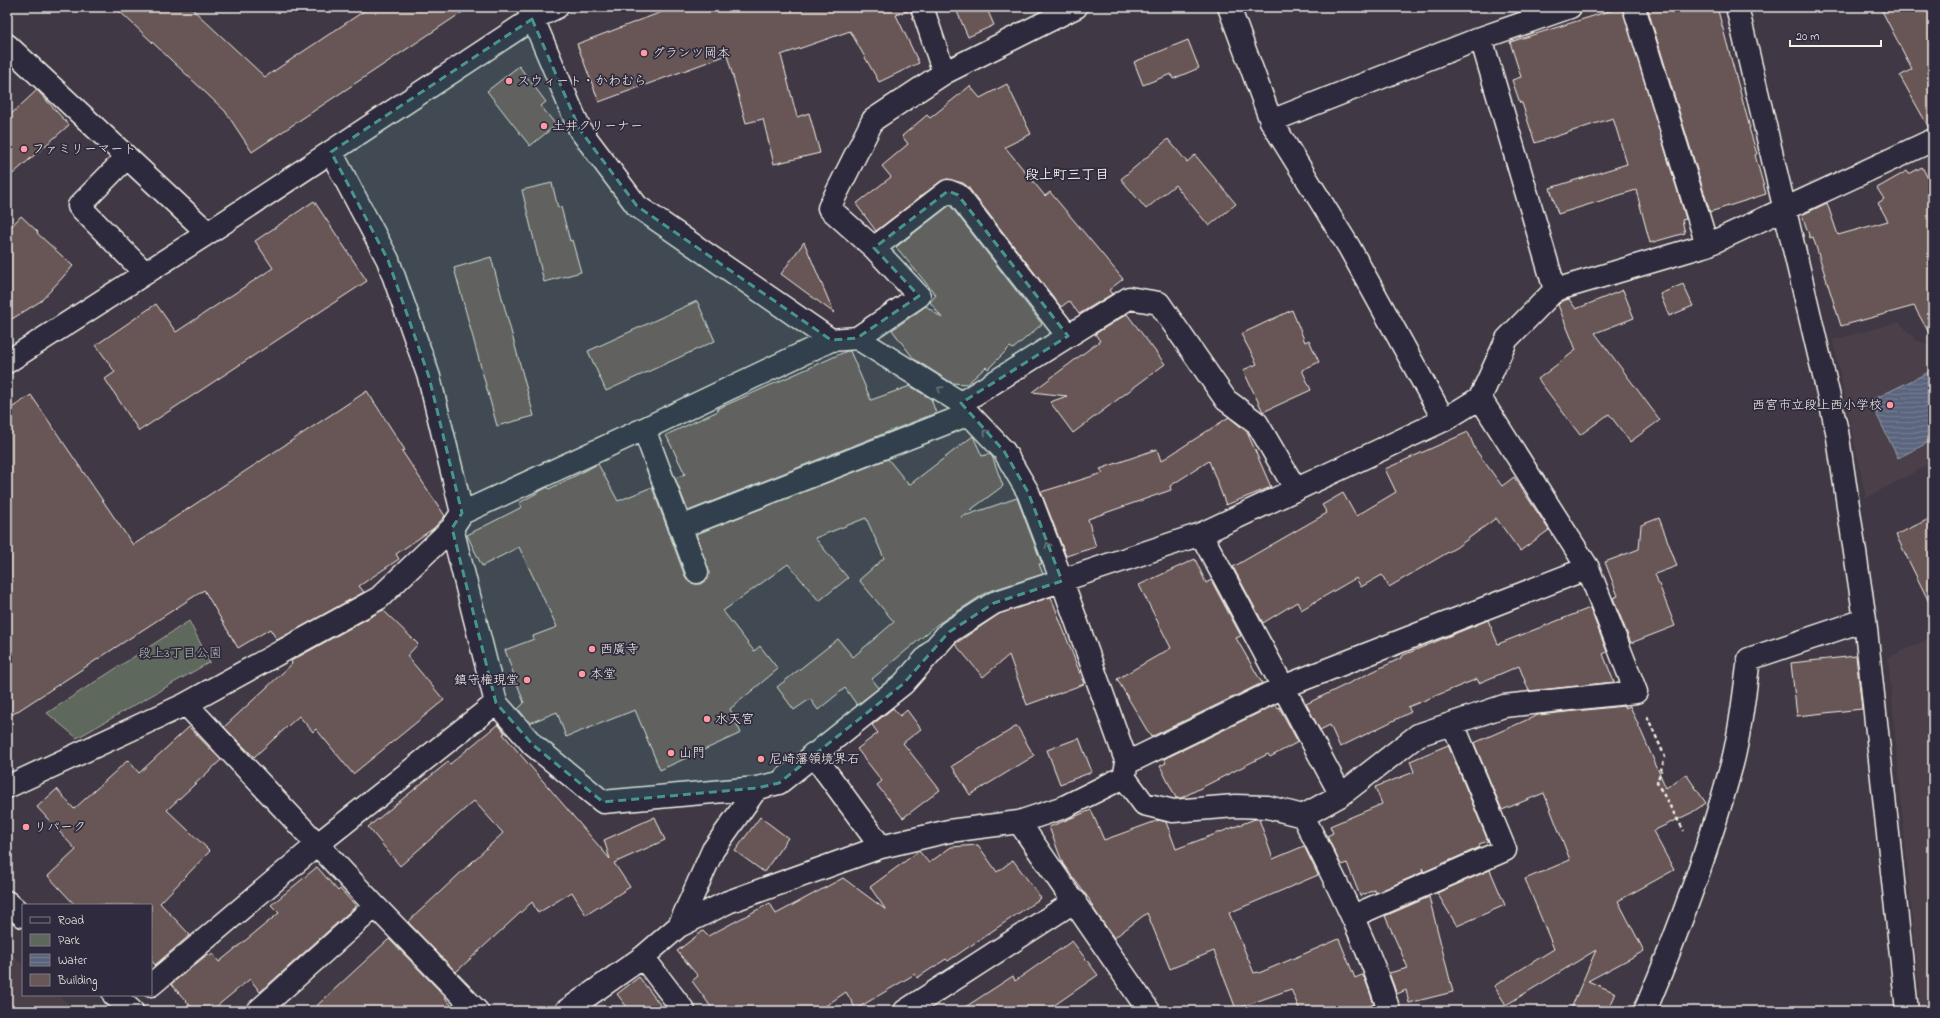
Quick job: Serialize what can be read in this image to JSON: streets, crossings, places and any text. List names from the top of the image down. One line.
{"districts":["段上町三丁目"],"parks":["段上3丁目公園"],"places":["グランツ岡本","スウィート・かわむら","土井クリーナー","ファミリーマート","西宮市立段上西小学校","西廣寺","本堂","鎮守権現堂","水天宮","山門","尼崎藩領境界石","リパーク"],"legend":["Road","Park","Water","Building"],"scale_bar":"20 m"}
